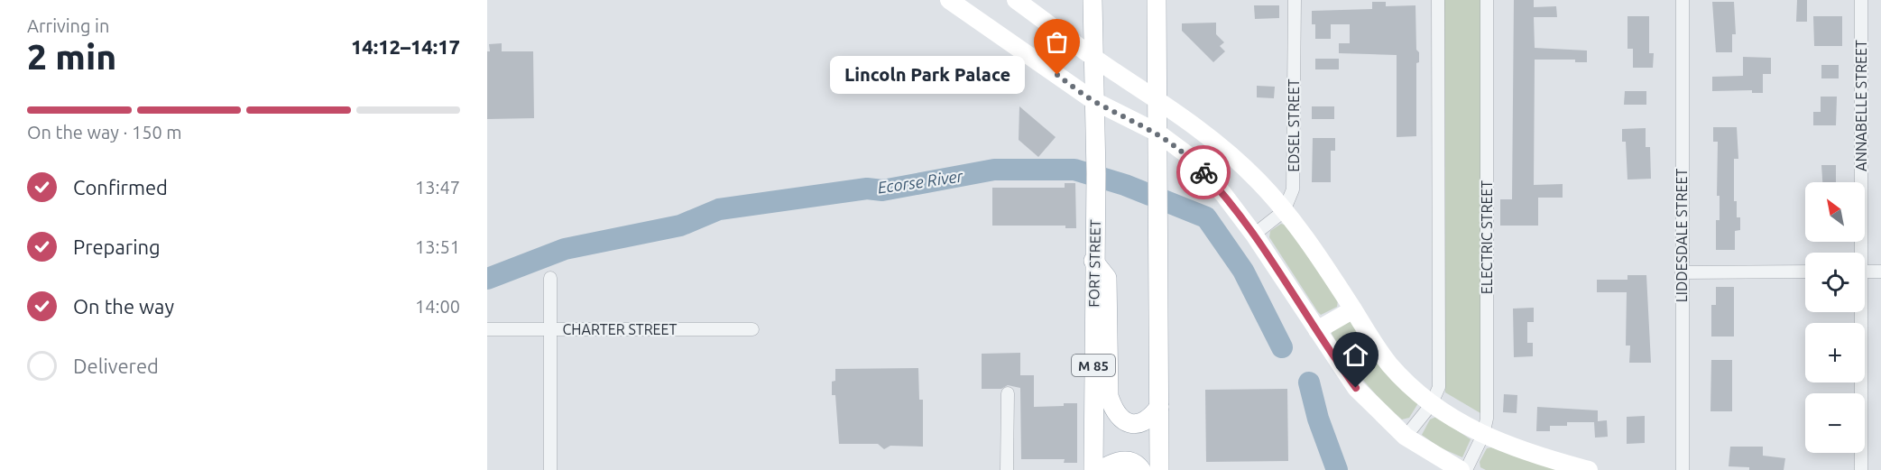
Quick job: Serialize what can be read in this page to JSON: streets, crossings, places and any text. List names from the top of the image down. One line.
{"streets":{"main road":["FORT STREET","M 85"],"street":["ANNABELLE STREET","EDSEL STREET","LIDDESDALE STREET","ELECTRIC STREET","CHARTER STREET"]},"crossings":[["FORT STREET","M 85"]],"water":["Ecorse River"],"places":["Lincoln Park Palace"],"north":"top left","page":{"heading":["2 min","Arriving in","14:12–14:17"],"bubble":"Lincoln Park Palace","bar":"On the way · 150 m","list":[["Confirmed","13:47"],["Preparing","13:51"],["On the way","14:00"],"Delivered"],"map_buttons":["+","−"]}}
